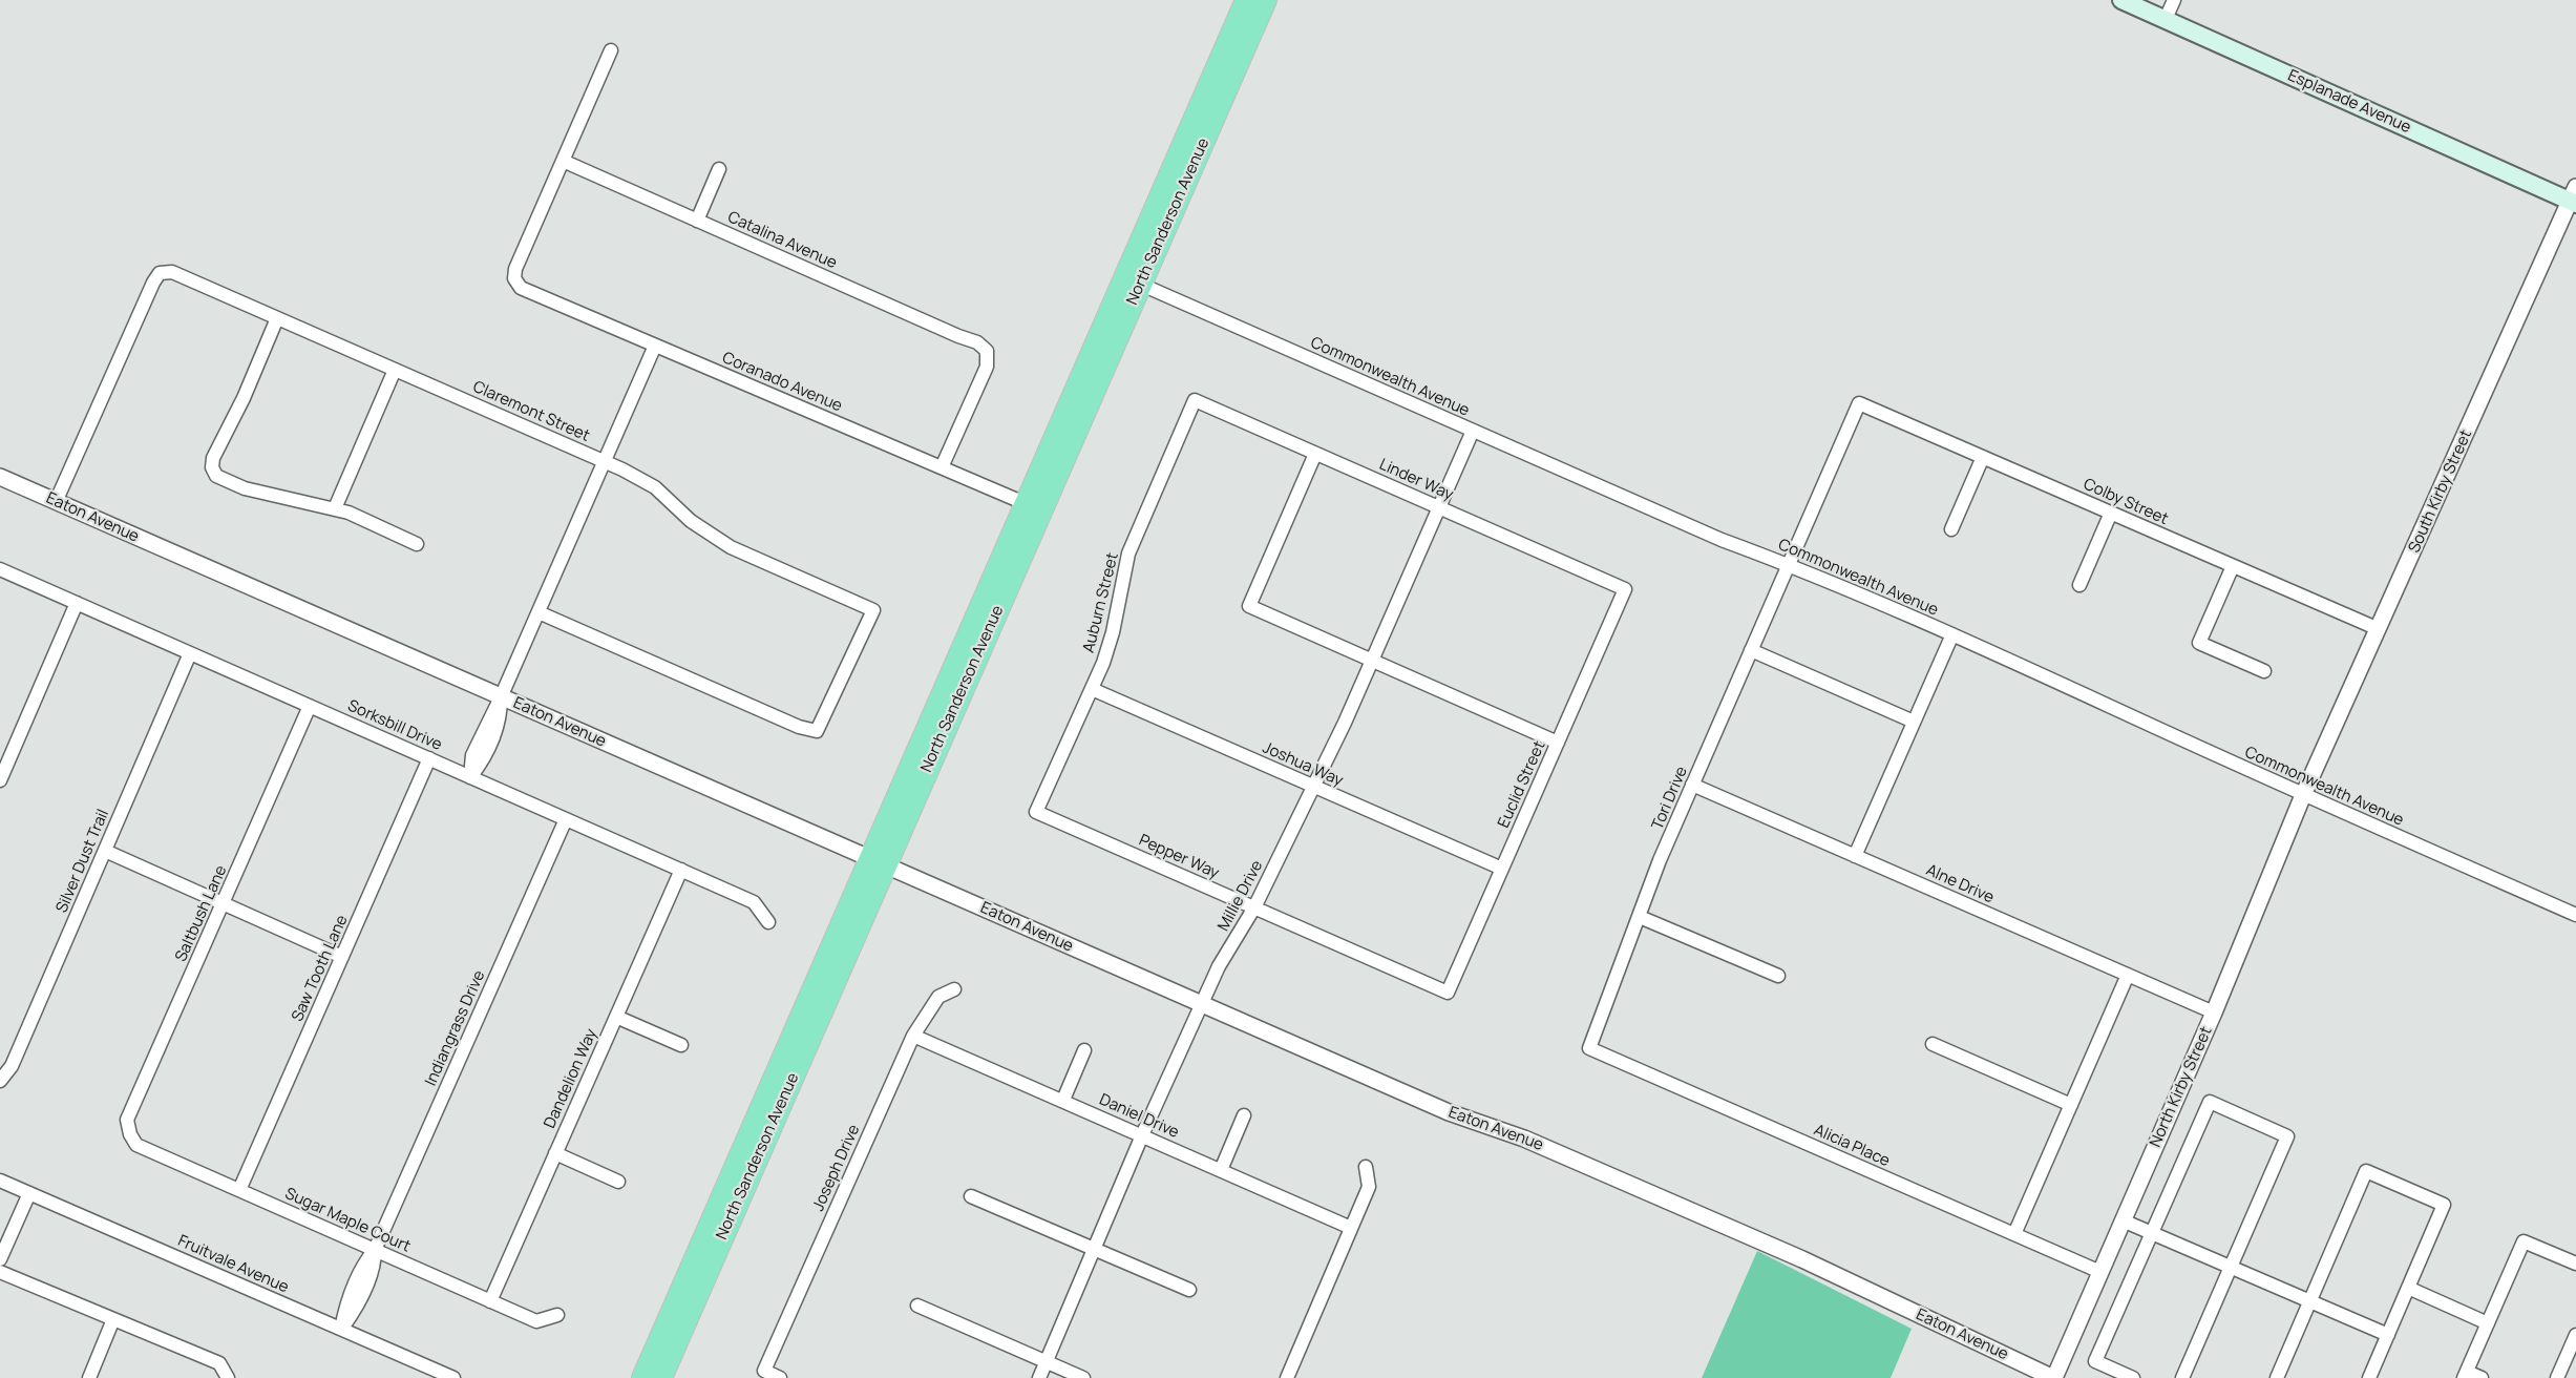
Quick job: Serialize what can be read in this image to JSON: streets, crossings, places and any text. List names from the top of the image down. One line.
{"streets":{"highway":["North Sanderson Avenue"],"main road":["Esplanade Avenue"],"street":["Catalina Avenue","Commonwealth Avenue","Coranado Avenue","Claremont Street","Linder Way","South Kirby Street","Colby Street","Eaton Avenue","Auburn Street","Sorksbill Drive","Joshua Way","Euclid Street","Tori Drive","Pepper Way","Silver Dust Trail","Alne Drive","Millie Drive","Saltbush Lane","Saw Tooth Lane","Indiangrass Drive","Dandelion Way","North Kirby Street","Daniel Drive","Alicia Place","Joseph Drive","Sugar Maple Court","Fruitvale Avenue"]},"crossings":[["Esplanade Avenue","South Kirby Street"],["North Sanderson Avenue","Commonwealth Avenue"],["North Sanderson Avenue","Coranado Avenue"],["North Sanderson Avenue","Eaton Avenue"],["Catalina Avenue","Coranado Avenue"],["Commonwealth Avenue","South Kirby Street"],["Commonwealth Avenue","Tori Drive"],["Commonwealth Avenue","Millie Drive"],["Commonwealth Avenue","North Kirby Street"],["Claremont Street","Eaton Avenue"],["Linder Way","Auburn Street"],["Linder Way","Euclid Street"],["Linder Way","Millie Drive"],["South Kirby Street","Colby Street"],["South Kirby Street","North Kirby Street"],["Colby Street","Tori Drive"],["Eaton Avenue","Millie Drive"],["Eaton Avenue","North Kirby Street"],["Auburn Street","Joshua Way"],["Auburn Street","Pepper Way"],["Sorksbill Drive","Silver Dust Trail"],["Sorksbill Drive","Saltbush Lane"],["Sorksbill Drive","Saw Tooth Lane"],["Sorksbill Drive","Indiangrass Drive"],["Sorksbill Drive","Dandelion Way"],["Joshua Way","Euclid Street"],["Joshua Way","Millie Drive"],["Euclid Street","Pepper Way"],["Tori Drive","Alne Drive"],["Tori Drive","Alicia Place"],["Pepper Way","Millie Drive"],["Alne Drive","North Kirby Street"],["Millie Drive","Daniel Drive"],["Saltbush Lane","Sugar Maple Court"],["Saw Tooth Lane","Sugar Maple Court"],["Indiangrass Drive","Sugar Maple Court"],["Indiangrass Drive","Fruitvale Avenue"],["Dandelion Way","Sugar Maple Court"],["North Kirby Street","Alicia Place"],["Daniel Drive","Joseph Drive"]]}
